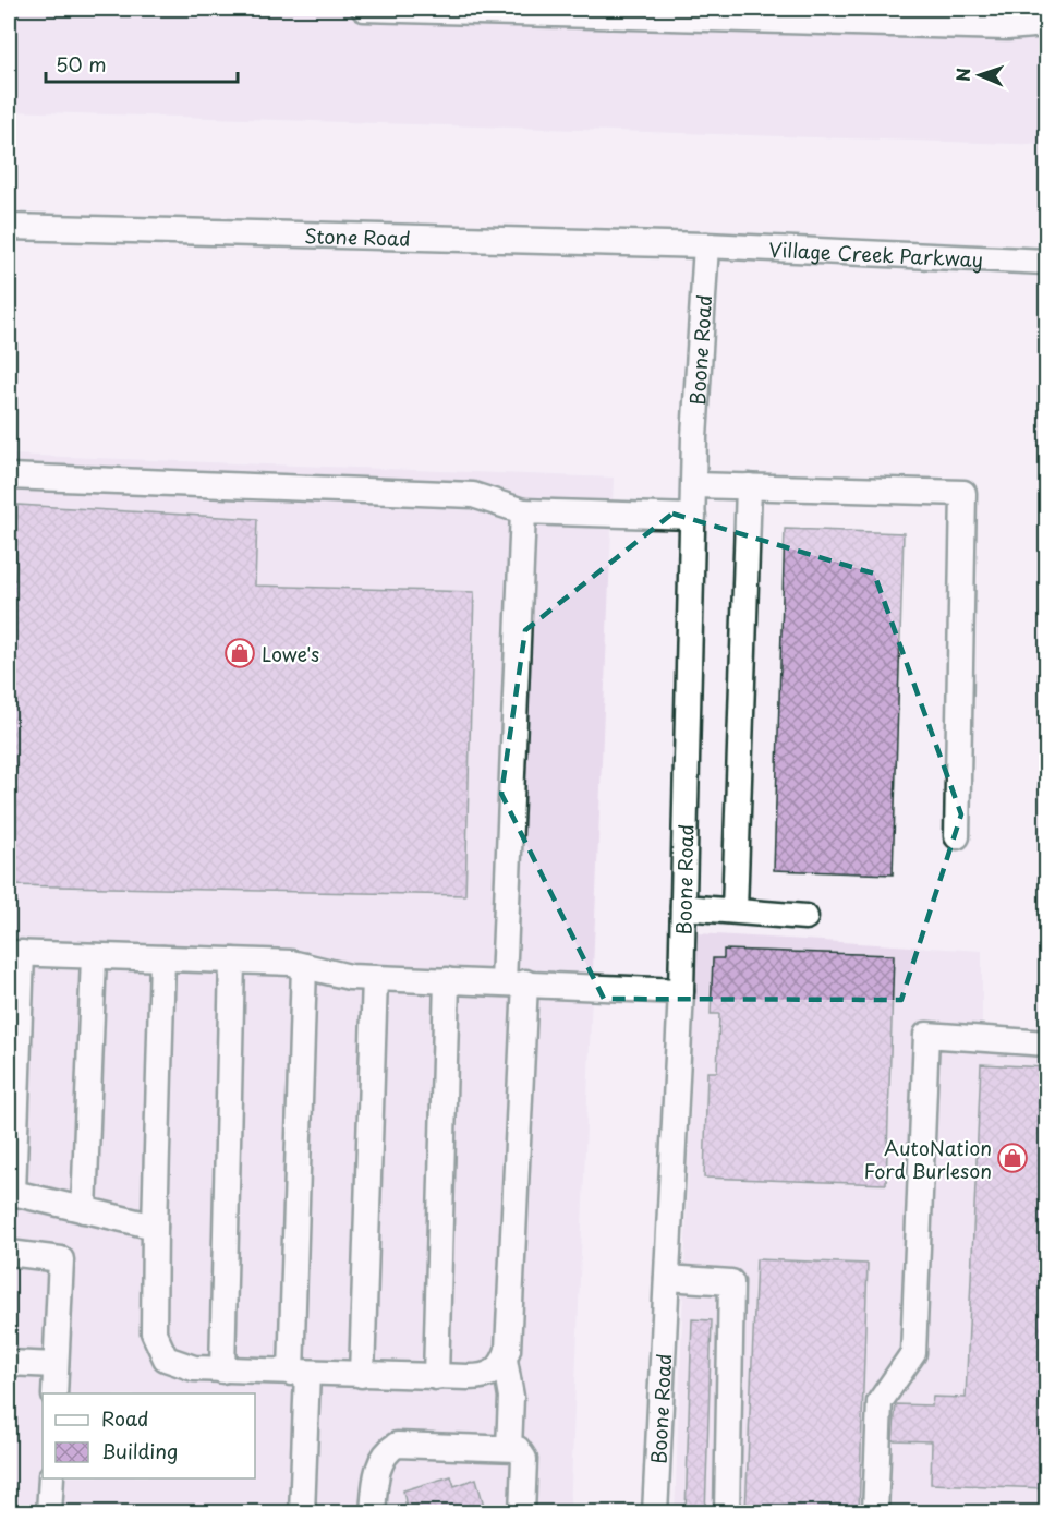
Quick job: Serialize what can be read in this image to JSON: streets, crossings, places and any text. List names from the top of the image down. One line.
{"streets":{"street":["Stone Road","Village Creek Parkway","Boone Road"]},"crossings":[["Stone Road","Village Creek Parkway"],["Stone Road","Boone Road"],["Village Creek Parkway","Boone Road"]],"places":{"shop":["Lowe's","AutoNation Ford Burleson"]},"legend":["Road","Building"],"scale_bar":"50 m","north":"left"}
